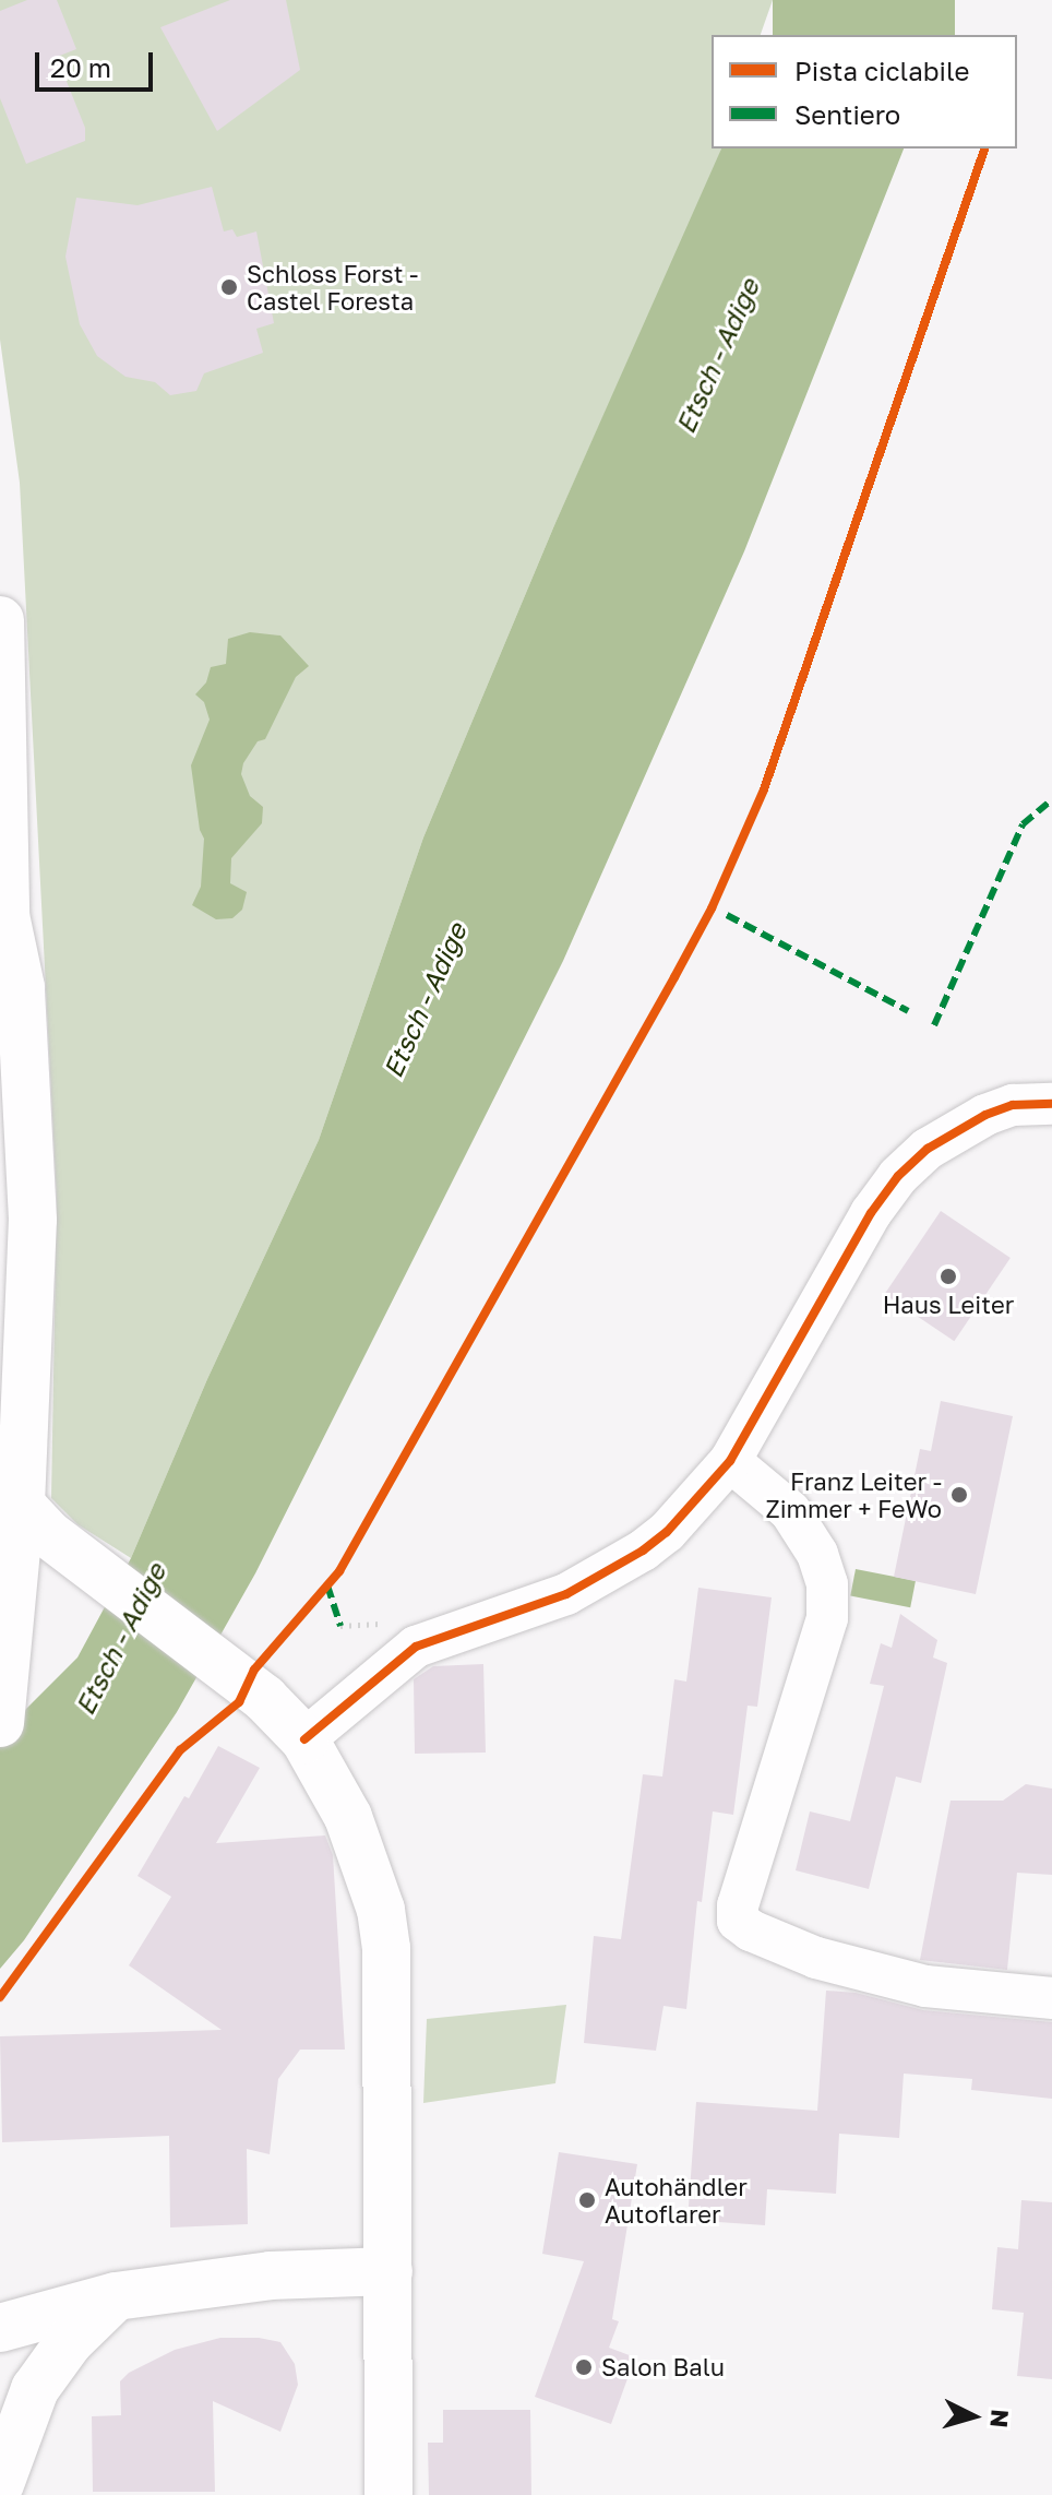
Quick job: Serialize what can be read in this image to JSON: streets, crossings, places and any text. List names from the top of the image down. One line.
{"water":["Etsch - Adige"],"places":["Schloss Forst - Castel Foresta","Haus Leiter","Franz Leiter - Zimmer + FeWo","Autohändler Autoflarer","Salon Balu"],"legend":["Pista ciclabile","Sentiero"],"scale_bar":"20 m","north":"right"}
